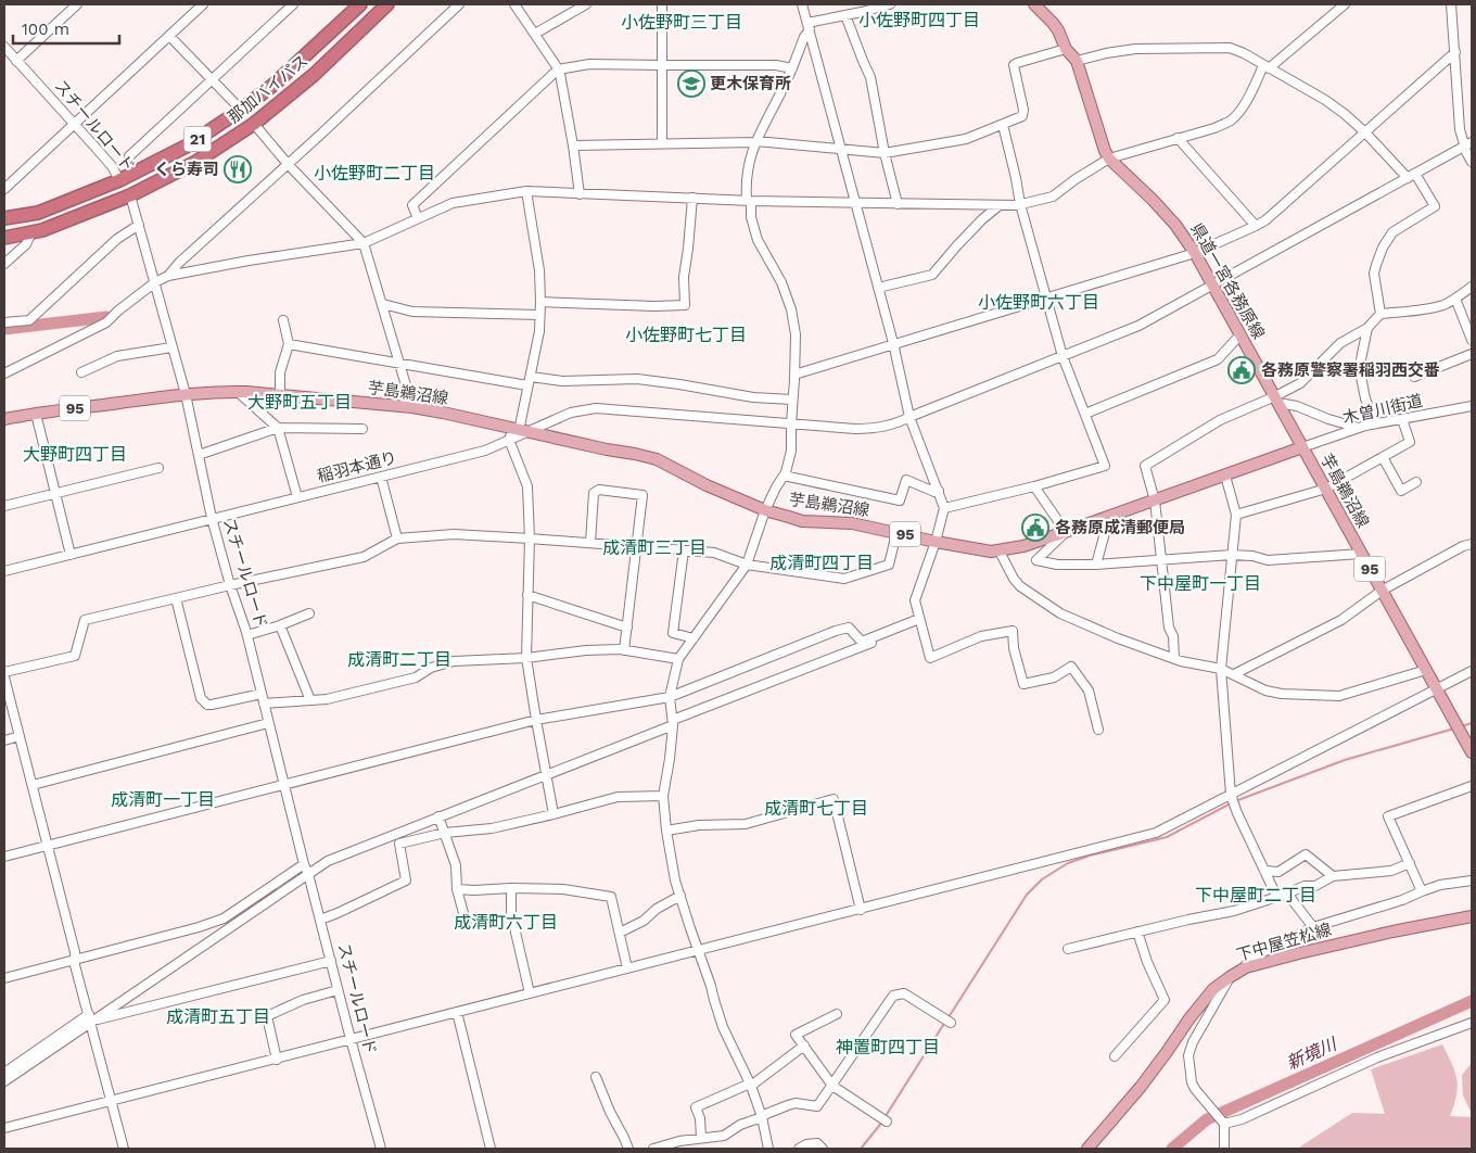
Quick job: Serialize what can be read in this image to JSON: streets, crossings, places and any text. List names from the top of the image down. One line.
{"streets":{"highway":["那加バイパス","スチールロード","21"],"main road":["県道一宮各務原線","芋島鵜沼線","95","下中屋笠松線"],"street":["木曽川街道","稲羽本通り"]},"crossings":[["那加バイパス","スチールロード"],["スチールロード","芋島鵜沼線"],["スチールロード","稲羽本通り"],["県道一宮各務原線","芋島鵜沼線"],["県道一宮各務原線","木曽川街道"],["県道一宮各務原線","稲羽本通り"],["芋島鵜沼線","木曽川街道"],["芋島鵜沼線","稲羽本通り"]],"districts":["小佐野町四丁目","小佐野町三丁目","小佐野町二丁目","小佐野町六丁目","小佐野町七丁目","大野町五丁目","大野町四丁目","成清町三丁目","成清町四丁目","下中屋町一丁目","成清町二丁目","成清町一丁目","成清町七丁目","下中屋町二丁目","成清町六丁目","成清町五丁目","神置町四丁目"],"water":["新境川"],"places":{"school or university":["更木保育所"],"restaurant":["くら寿司"],"public building":["各務原警察署稲羽西交番","各務原成清郵便局"]},"scale_bar":"100 m"}
